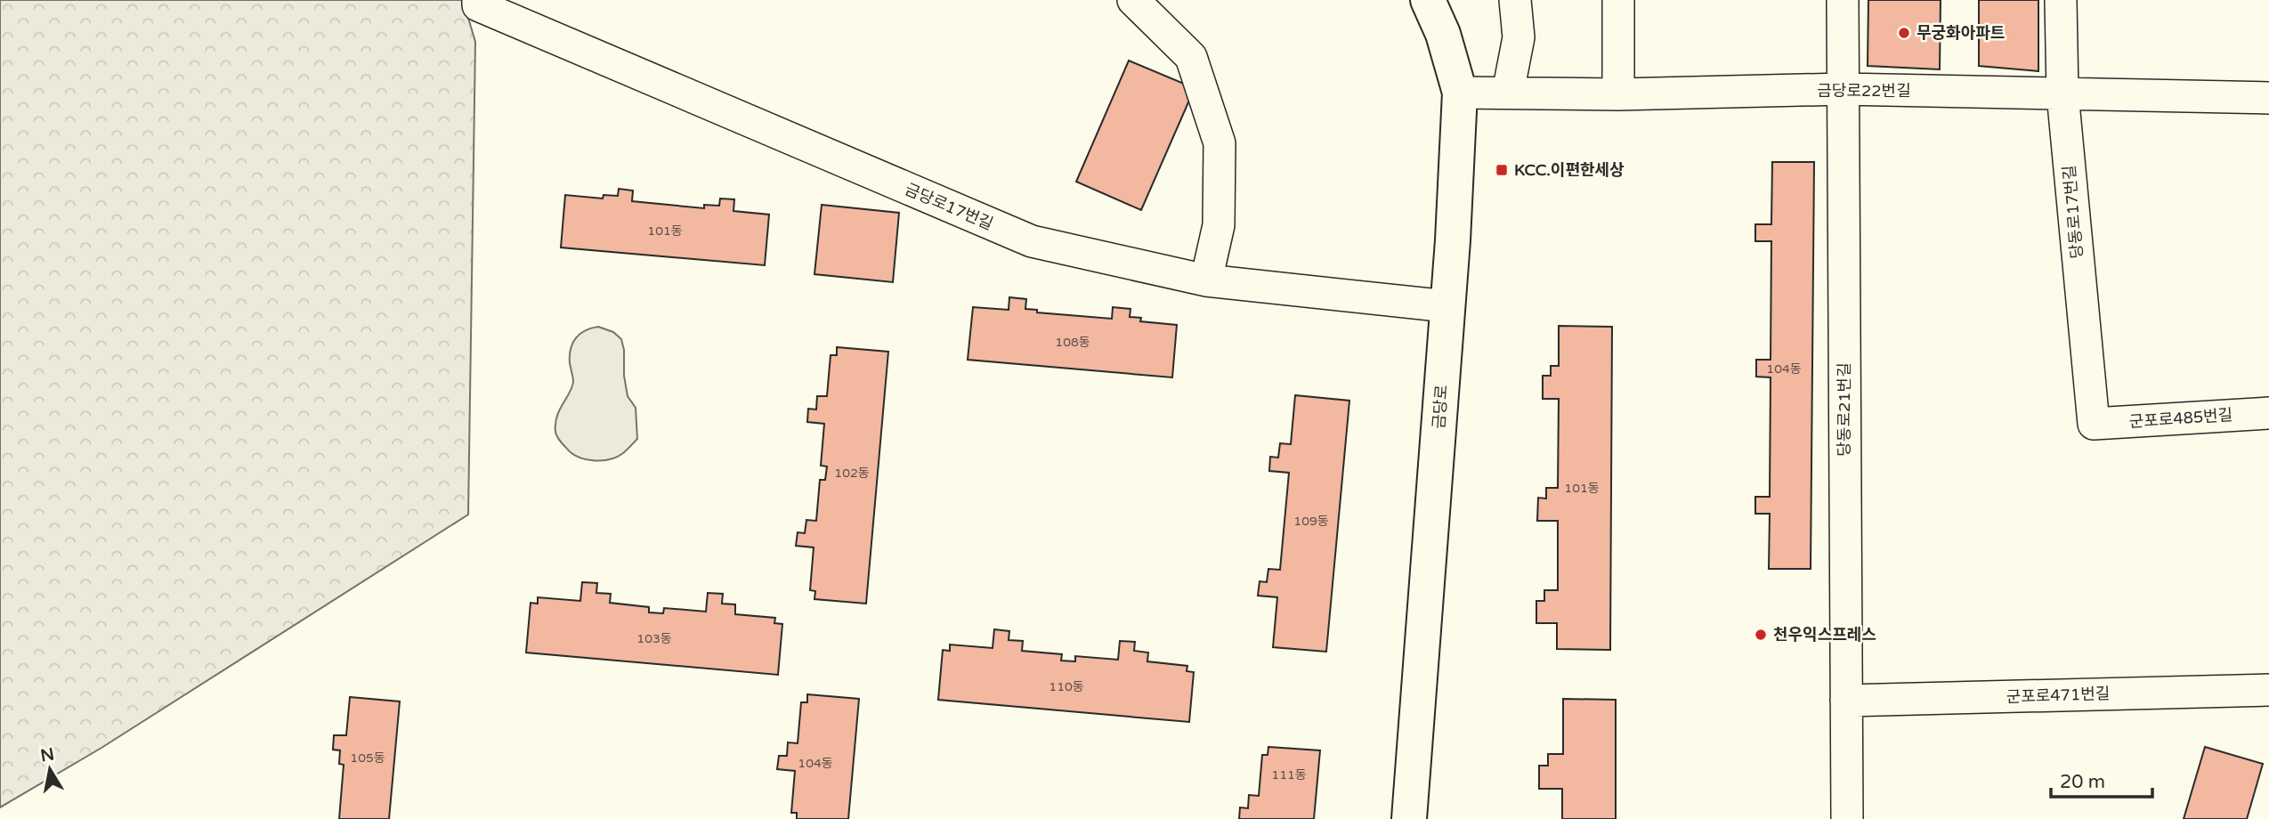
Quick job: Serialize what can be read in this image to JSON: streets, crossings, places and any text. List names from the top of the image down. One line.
{"streets":{"street":["금당로22번길","금당로17번길","당동로17번길","금당로","당동로21번길","군포로485번길","군포로471번길"]},"crossings":[["금당로22번길","당동로17번길"],["금당로22번길","금당로"],["금당로22번길","당동로21번길"],["금당로17번길","금당로"],["당동로17번길","군포로485번길"],["당동로21번길","군포로471번길"]],"places":{"other":["무궁화아파트","천우익스프레스"],"transit":["KCC.이편한세상"]},"house_numbers":["101동","108동","104동","102동","101동","109동","103동","110동","105동","104동","111동"],"scale_bar":"20 m","north":"top"}
